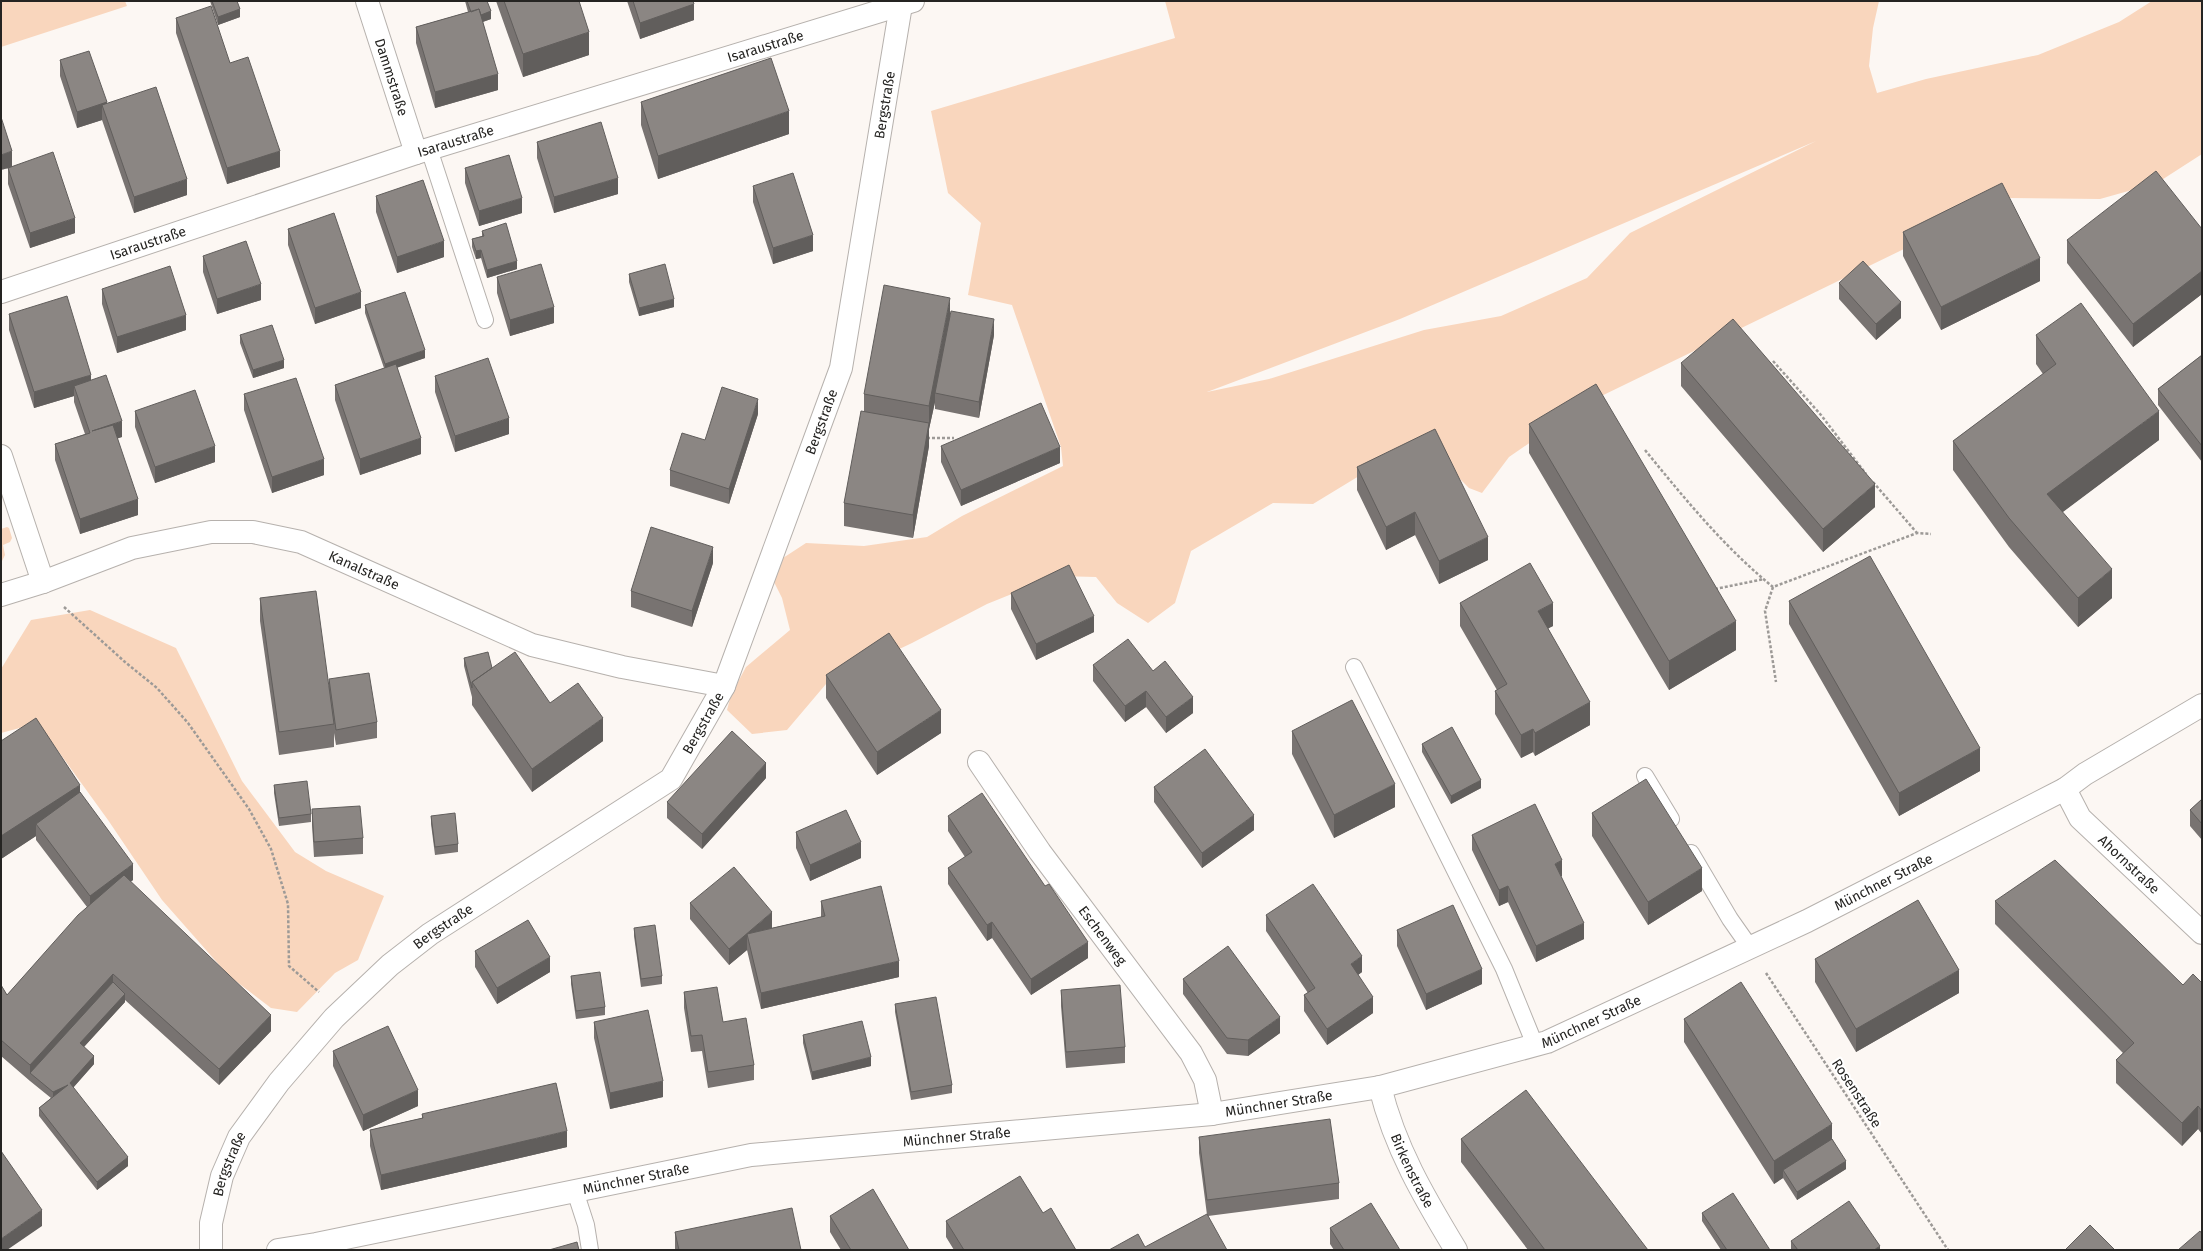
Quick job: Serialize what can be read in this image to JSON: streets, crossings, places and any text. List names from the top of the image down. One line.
{"streets":{"street":["Isaraustraße","Dammstraße","Bergstraße","Kanalstraße","Ahornstraße","Münchner Straße","Eschenweg","Birkenstraße"],"path":["Rosenstraße"]},"crossings":[["Isaraustraße","Dammstraße"],["Isaraustraße","Bergstraße"],["Bergstraße","Kanalstraße"],["Ahornstraße","Münchner Straße"],["Münchner Straße","Eschenweg"],["Münchner Straße","Rosenstraße"],["Münchner Straße","Birkenstraße"]]}
